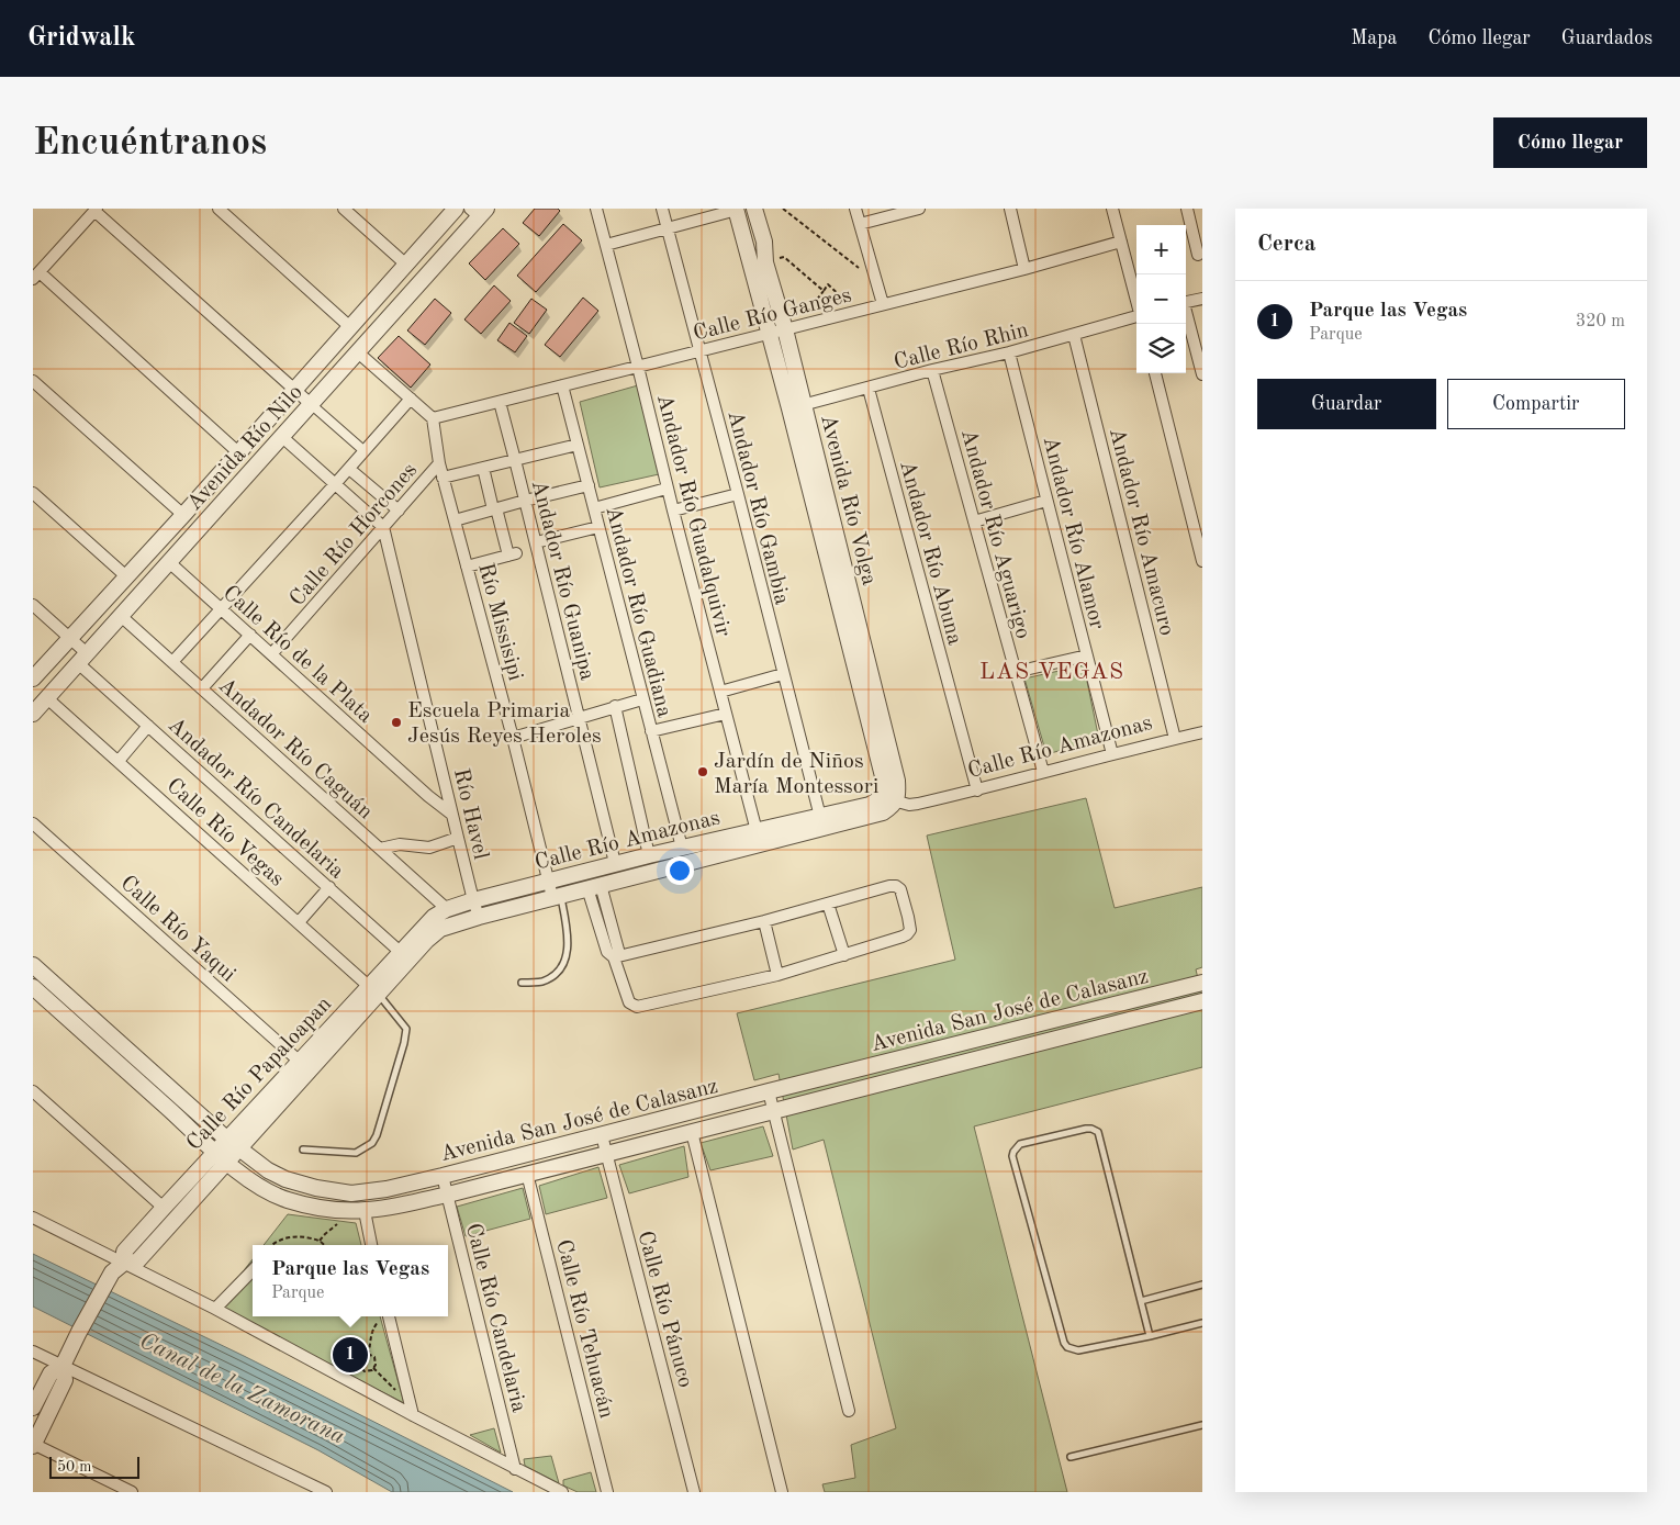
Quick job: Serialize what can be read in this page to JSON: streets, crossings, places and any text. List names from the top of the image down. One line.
{"streets":{"street":["Calle Río Ganges","Calle Río Rhin","Avenida Río Nilo","Avenida Río Volga","Andador Río Gambia","Andador Río Guadalquivir","Andador Río Amacuro","Andador Río Alamor","Calle Río Horcones","Andador Río Aguarigo","Andador Río Abuna","Andador Río Guanipa","Andador Río Guadiana","Río Missisipi","Calle Río de la Plata","Calle Río Amazonas","Andador Río Caguán","Andador Río Candelaria","Río Havel","Calle Río Vegas","Calle Río Yaqui","Avenida San José de Calasanz","Calle Río Papaloapan","Calle Río Pánuco","Calle Río Candelaria","Calle Río Tehuacán"]},"crossings":[["Calle Río Ganges","Avenida Río Volga"],["Calle Río Ganges","Andador Río Gambia"],["Calle Río Ganges","Andador Río Guadalquivir"],["Calle Río Ganges","Andador Río Guanipa"],["Calle Río Ganges","Andador Río Guadiana"],["Calle Río Ganges","Río Missisipi"],["Calle Río Rhin","Avenida Río Volga"],["Calle Río Rhin","Andador Río Amacuro"],["Calle Río Rhin","Andador Río Alamor"],["Calle Río Rhin","Andador Río Aguarigo"],["Calle Río Rhin","Andador Río Abuna"],["Avenida Río Nilo","Calle Río de la Plata"],["Avenida Río Nilo","Andador Río Caguán"],["Avenida Río Nilo","Andador Río Candelaria"],["Avenida Río Nilo","Calle Río Vegas"],["Avenida Río Volga","Calle Río Amazonas"],["Andador Río Gambia","Calle Río Amazonas"],["Andador Río Guadalquivir","Calle Río Amazonas"],["Andador Río Amacuro","Calle Río Amazonas"],["Andador Río Alamor","Calle Río Amazonas"],["Calle Río Horcones","Río Missisipi"],["Calle Río Horcones","Calle Río de la Plata"],["Calle Río Horcones","Río Havel"],["Andador Río Aguarigo","Calle Río Amazonas"],["Andador Río Abuna","Calle Río Amazonas"],["Andador Río Guanipa","Calle Río Amazonas"],["Andador Río Guadiana","Calle Río Amazonas"],["Río Missisipi","Calle Río Amazonas"],["Calle Río de la Plata","Río Havel"],["Calle Río Amazonas","Andador Río Caguán"],["Calle Río Amazonas","Río Havel"],["Calle Río Amazonas","Calle Río Papaloapan"],["Andador Río Candelaria","Calle Río Papaloapan"],["Calle Río Vegas","Calle Río Papaloapan"],["Calle Río Yaqui","Calle Río Papaloapan"],["Avenida San José de Calasanz","Calle Río Papaloapan"],["Avenida San José de Calasanz","Calle Río Pánuco"],["Avenida San José de Calasanz","Calle Río Candelaria"],["Avenida San José de Calasanz","Calle Río Tehuacán"]],"districts":["LAS VEGAS"],"water":["Canal de la Zamorana"],"places":["Escuela Primaria Jesús Reyes Heroles","Jardín de Niños María Montessori"],"scale_bar":"50 m","page":{"header":"Gridwalk","nav":["Mapa","Cómo llegar","Guardados"],"buttons":["Cómo llegar",["Guardar","Compartir"]],"title":"Encuéntranos","heading":"Cerca","map_buttons":["+","−"],"list":[{"mark":"1","name":"Parque las Vegas","note":"Parque","value":"320 m"}],"popup":["Parque las Vegas","Parque"],"pins":"1","scale":"50 m"}}
